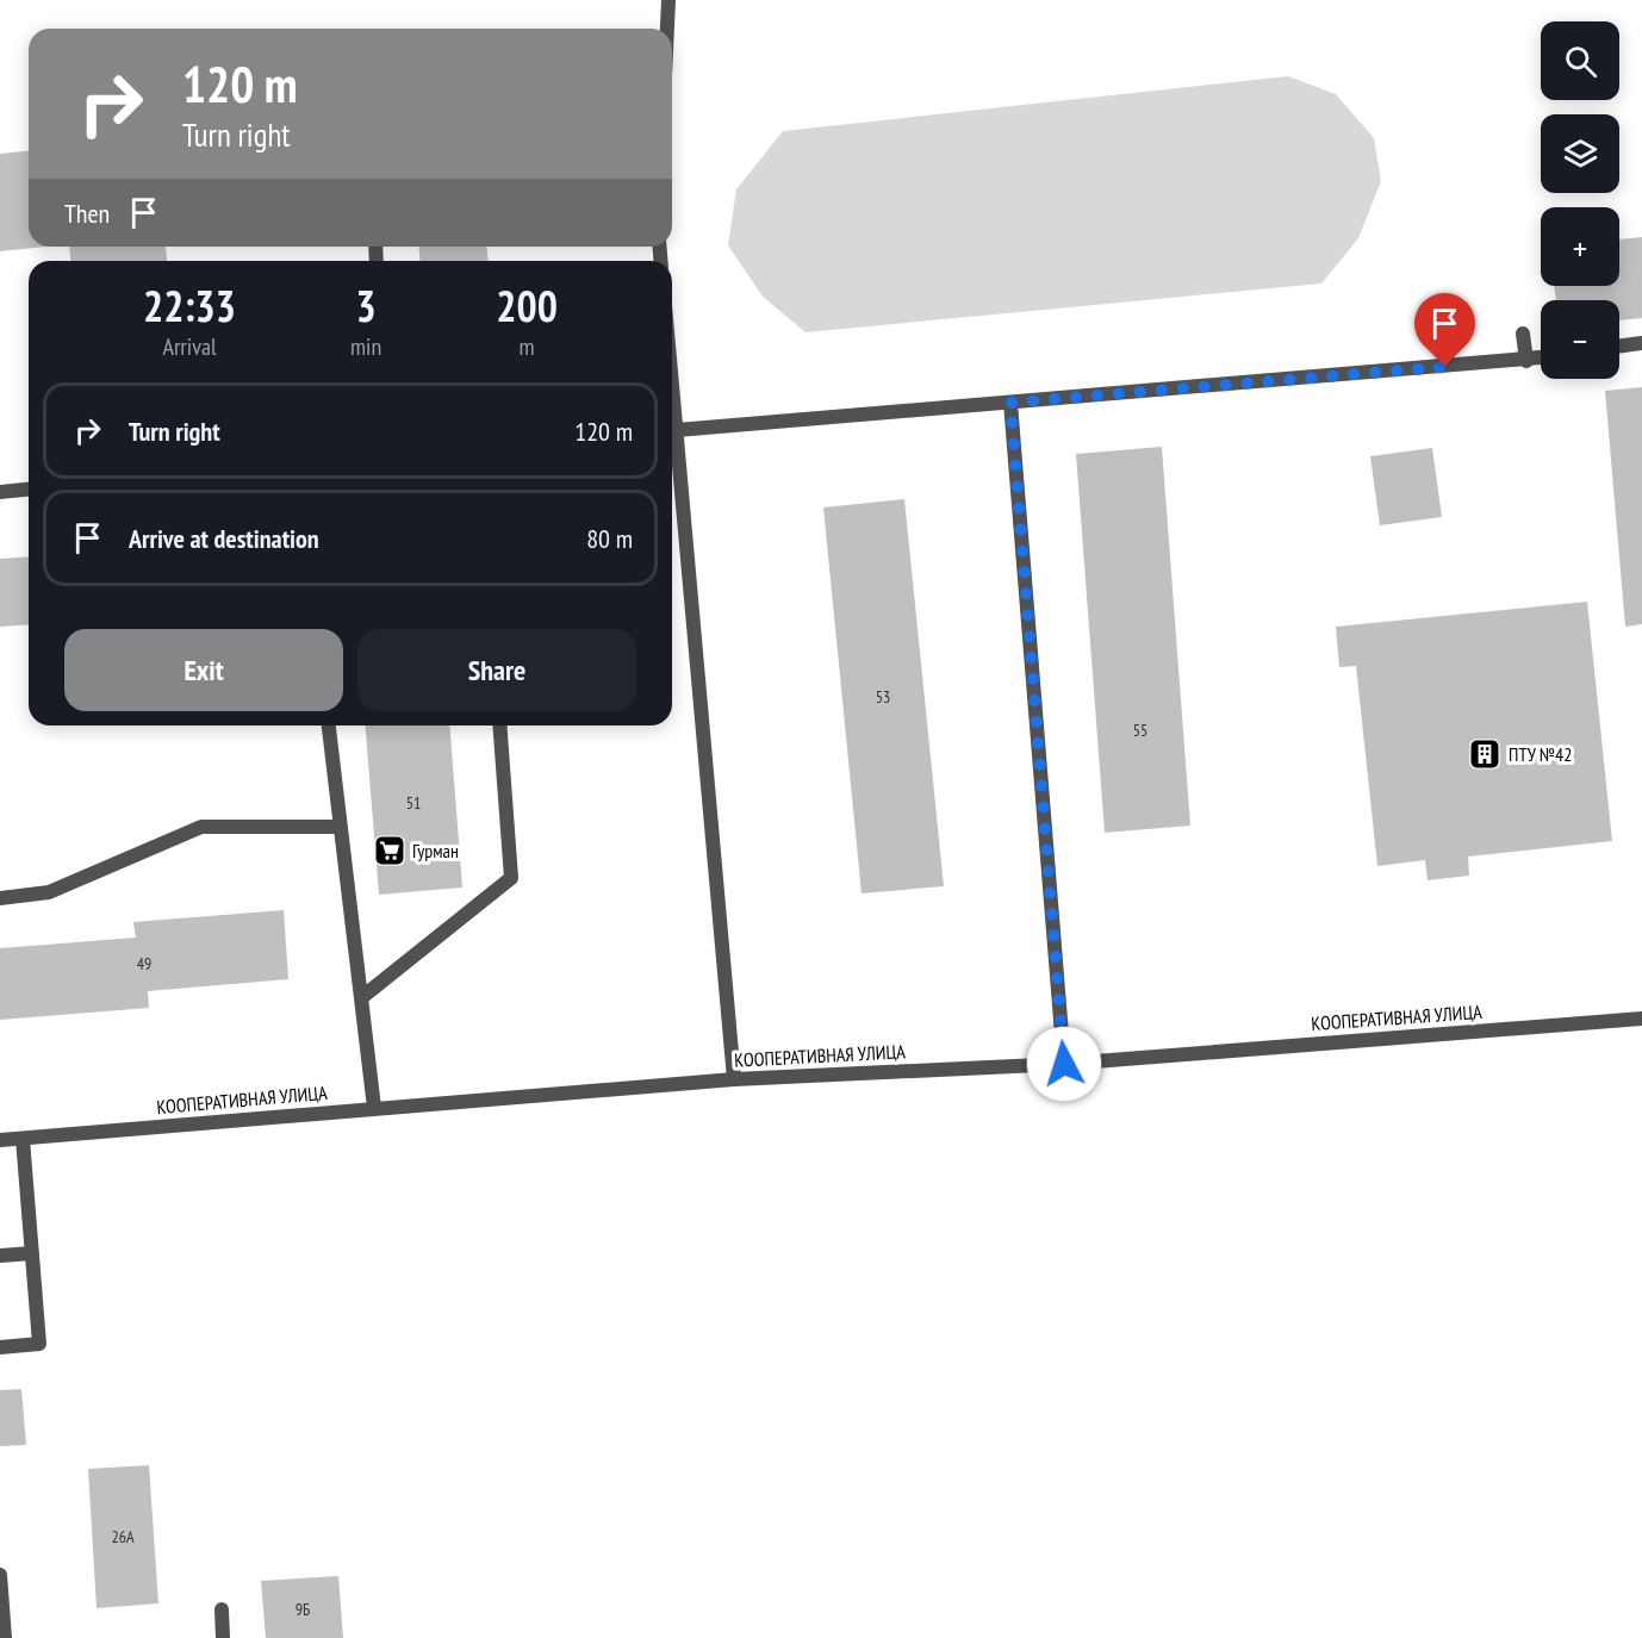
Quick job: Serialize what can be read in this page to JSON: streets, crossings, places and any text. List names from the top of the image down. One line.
{"streets":{"street":["КООПЕРАТИВНАЯ УЛИЦА"]},"places":{"building":["ПТУ №42"],"supermarket":["Гурман"]},"house_numbers":["53","55","51","49","26А","9Б"],"page":{"map_buttons":["+","−"],"turn":["120 m","Turn right"],"then":"Then","eta":["22:33","Arrival","3","min","200","m"],"list":[{"name":"Turn right","value":"120 m"},{"name":"Arrive at destination","value":"80 m"}],"buttons":["Exit","Share"]}}
